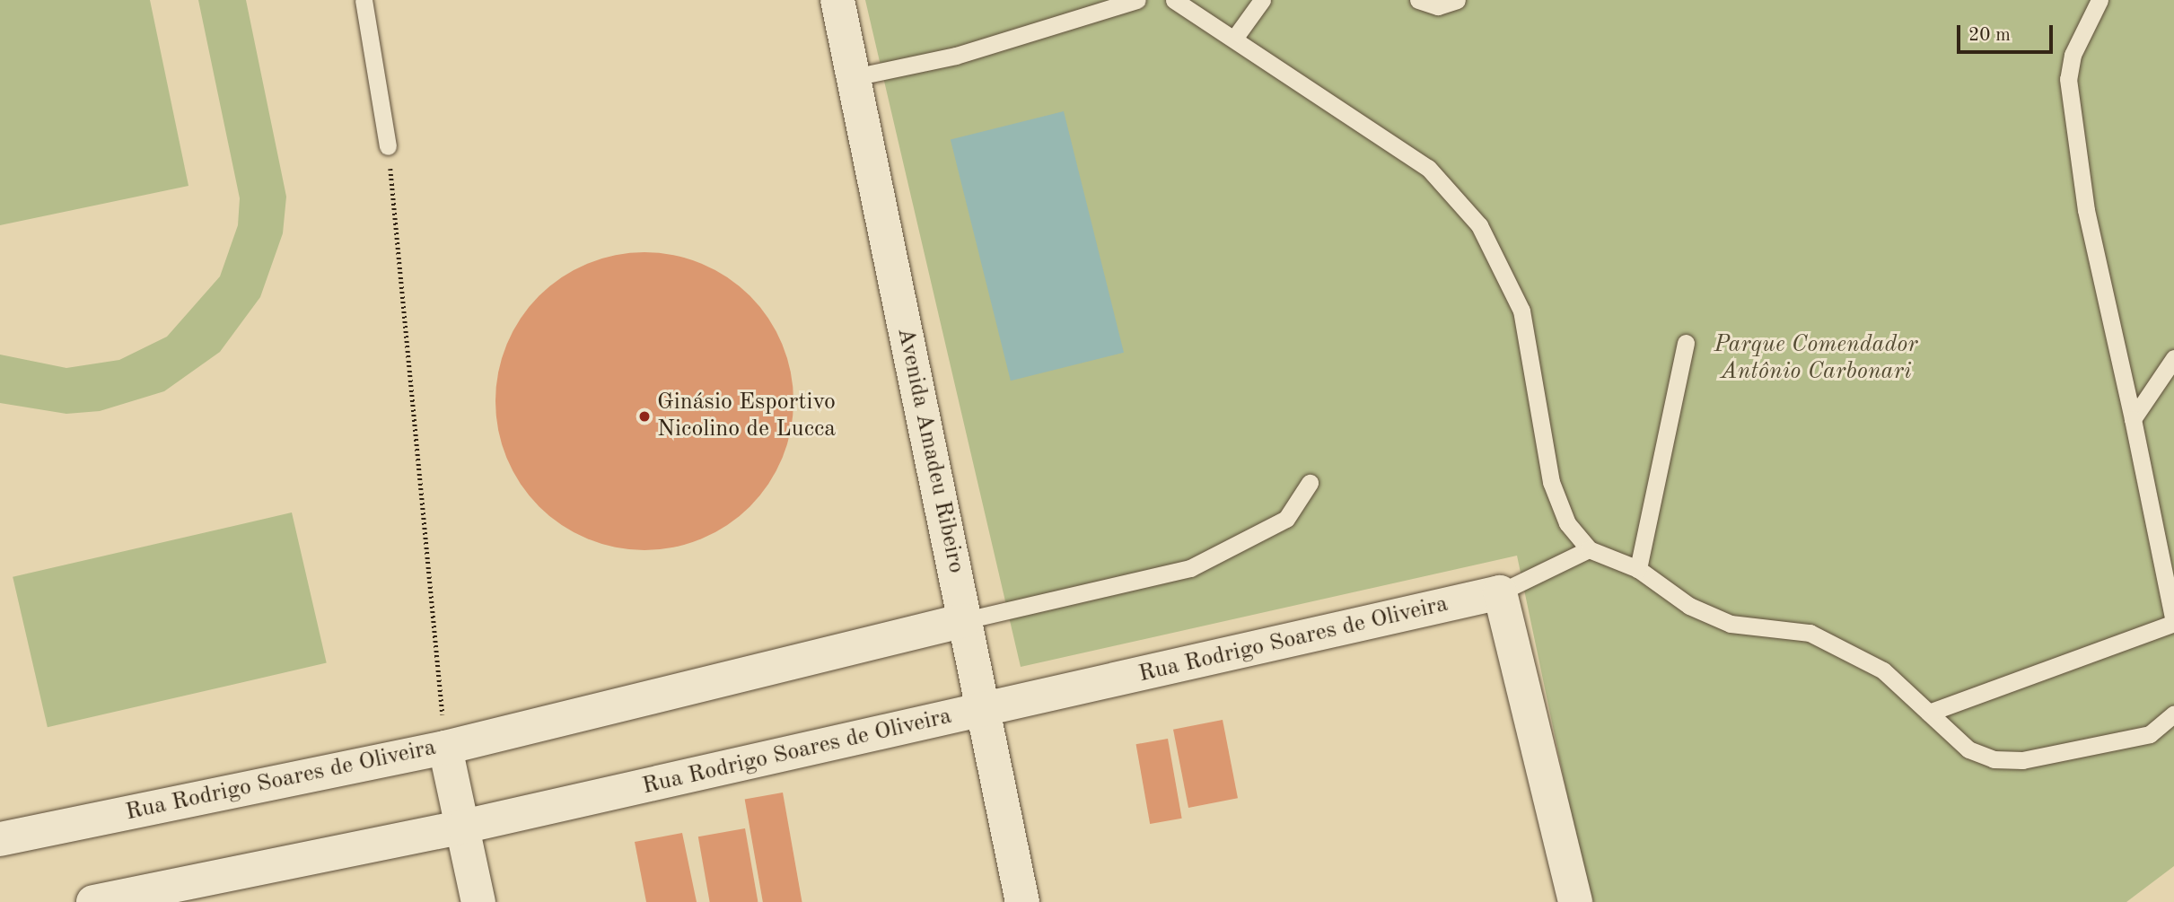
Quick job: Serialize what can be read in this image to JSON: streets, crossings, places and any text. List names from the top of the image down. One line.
{"streets":{"street":["Avenida Amadeu Ribeiro","Rua Rodrigo Soares de Oliveira"]},"crossings":[["Avenida Amadeu Ribeiro","Rua Rodrigo Soares de Oliveira"]],"parks":["Parque Comendador Antônio Carbonari"],"places":["Ginásio Esportivo Nicolino de Lucca"],"scale_bar":"20 m"}
